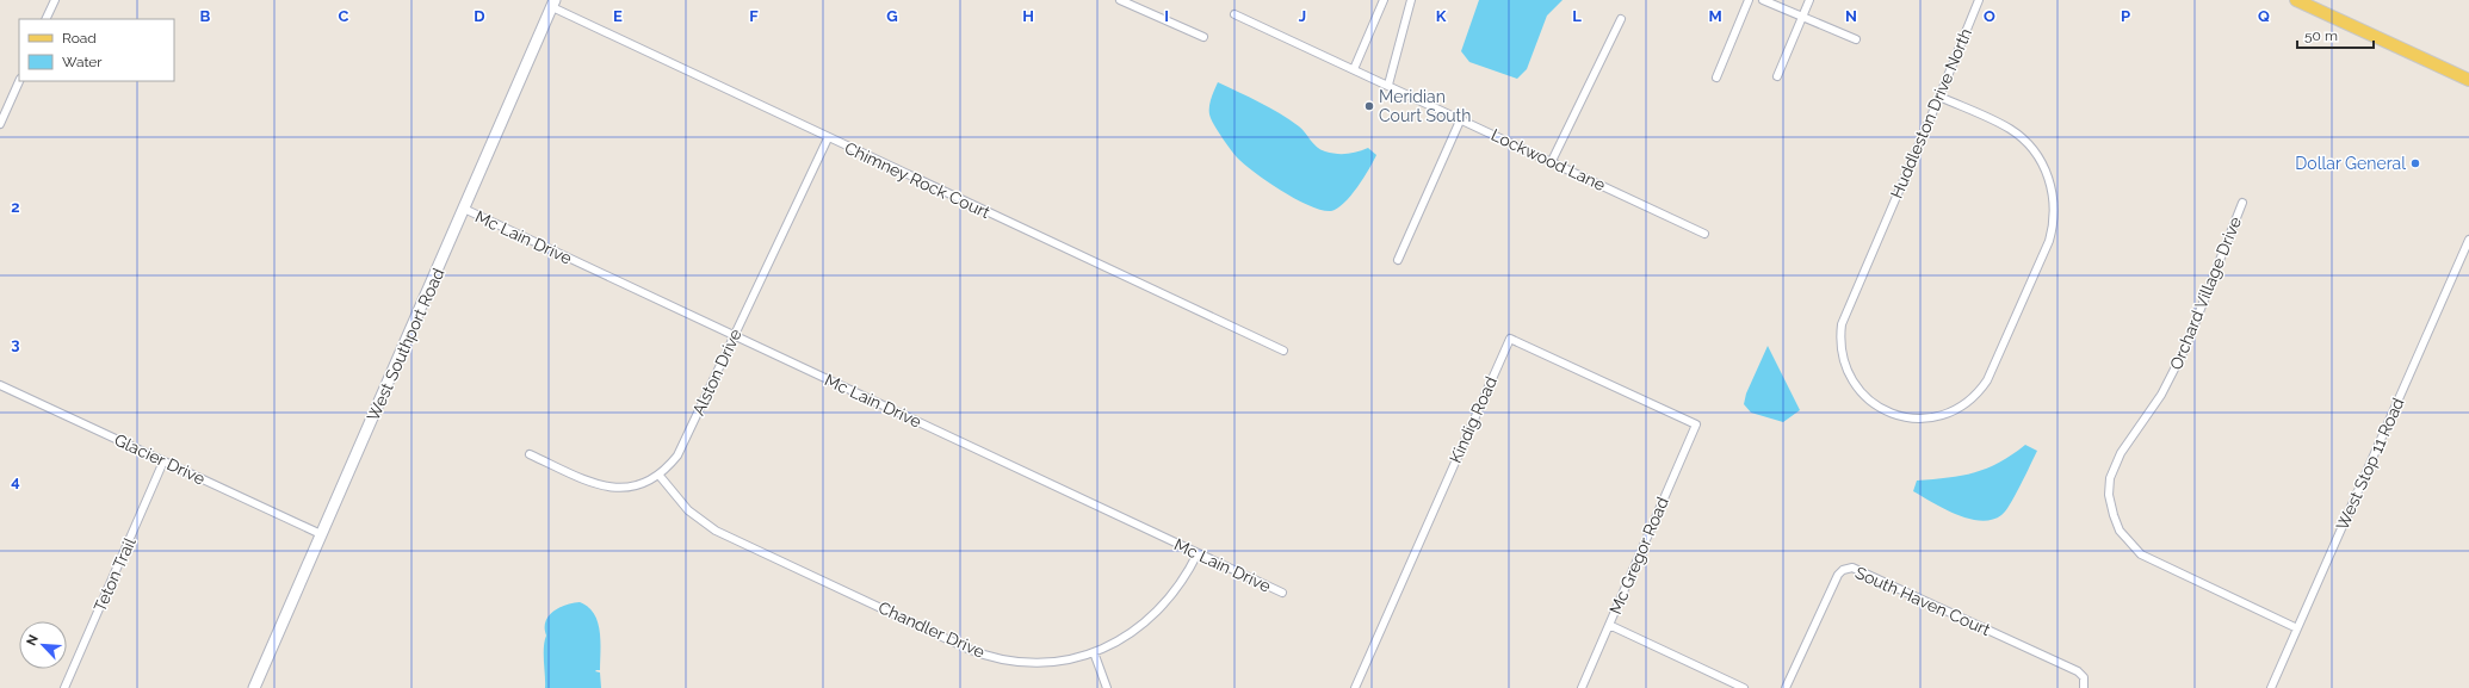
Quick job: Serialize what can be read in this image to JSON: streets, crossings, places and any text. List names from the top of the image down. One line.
{"streets":{"main road":["West Southport Road"],"street":["Huddleston Drive North","Lockwood Lane","Chimney Rock Court","Mc Lain Drive","Orchard Village Drive","Alston Drive","Kindig Road","Glacier Drive","West Stop 11 Road","Mc Gregor Road","Teton Trail","South Haven Court","Chandler Drive"]},"crossings":[["Chimney Rock Court","West Southport Road"],["Chimney Rock Court","Alston Drive"],["Mc Lain Drive","West Southport Road"],["Mc Lain Drive","Alston Drive"],["Mc Lain Drive","Chandler Drive"],["Orchard Village Drive","West Stop 11 Road"],["West Southport Road","Glacier Drive"],["Alston Drive","Chandler Drive"],["Kindig Road","Mc Gregor Road"],["Glacier Drive","Teton Trail"]],"places":["Meridian Court South","Dollar General"],"legend":["Road","Water"],"scale_bar":"50 m","north":"top left","grid":{"columns":["B","C","D","E","F","G","H","I","J","K","L","M","N","O","P","Q"],"rows":["2","3","4"]}}
